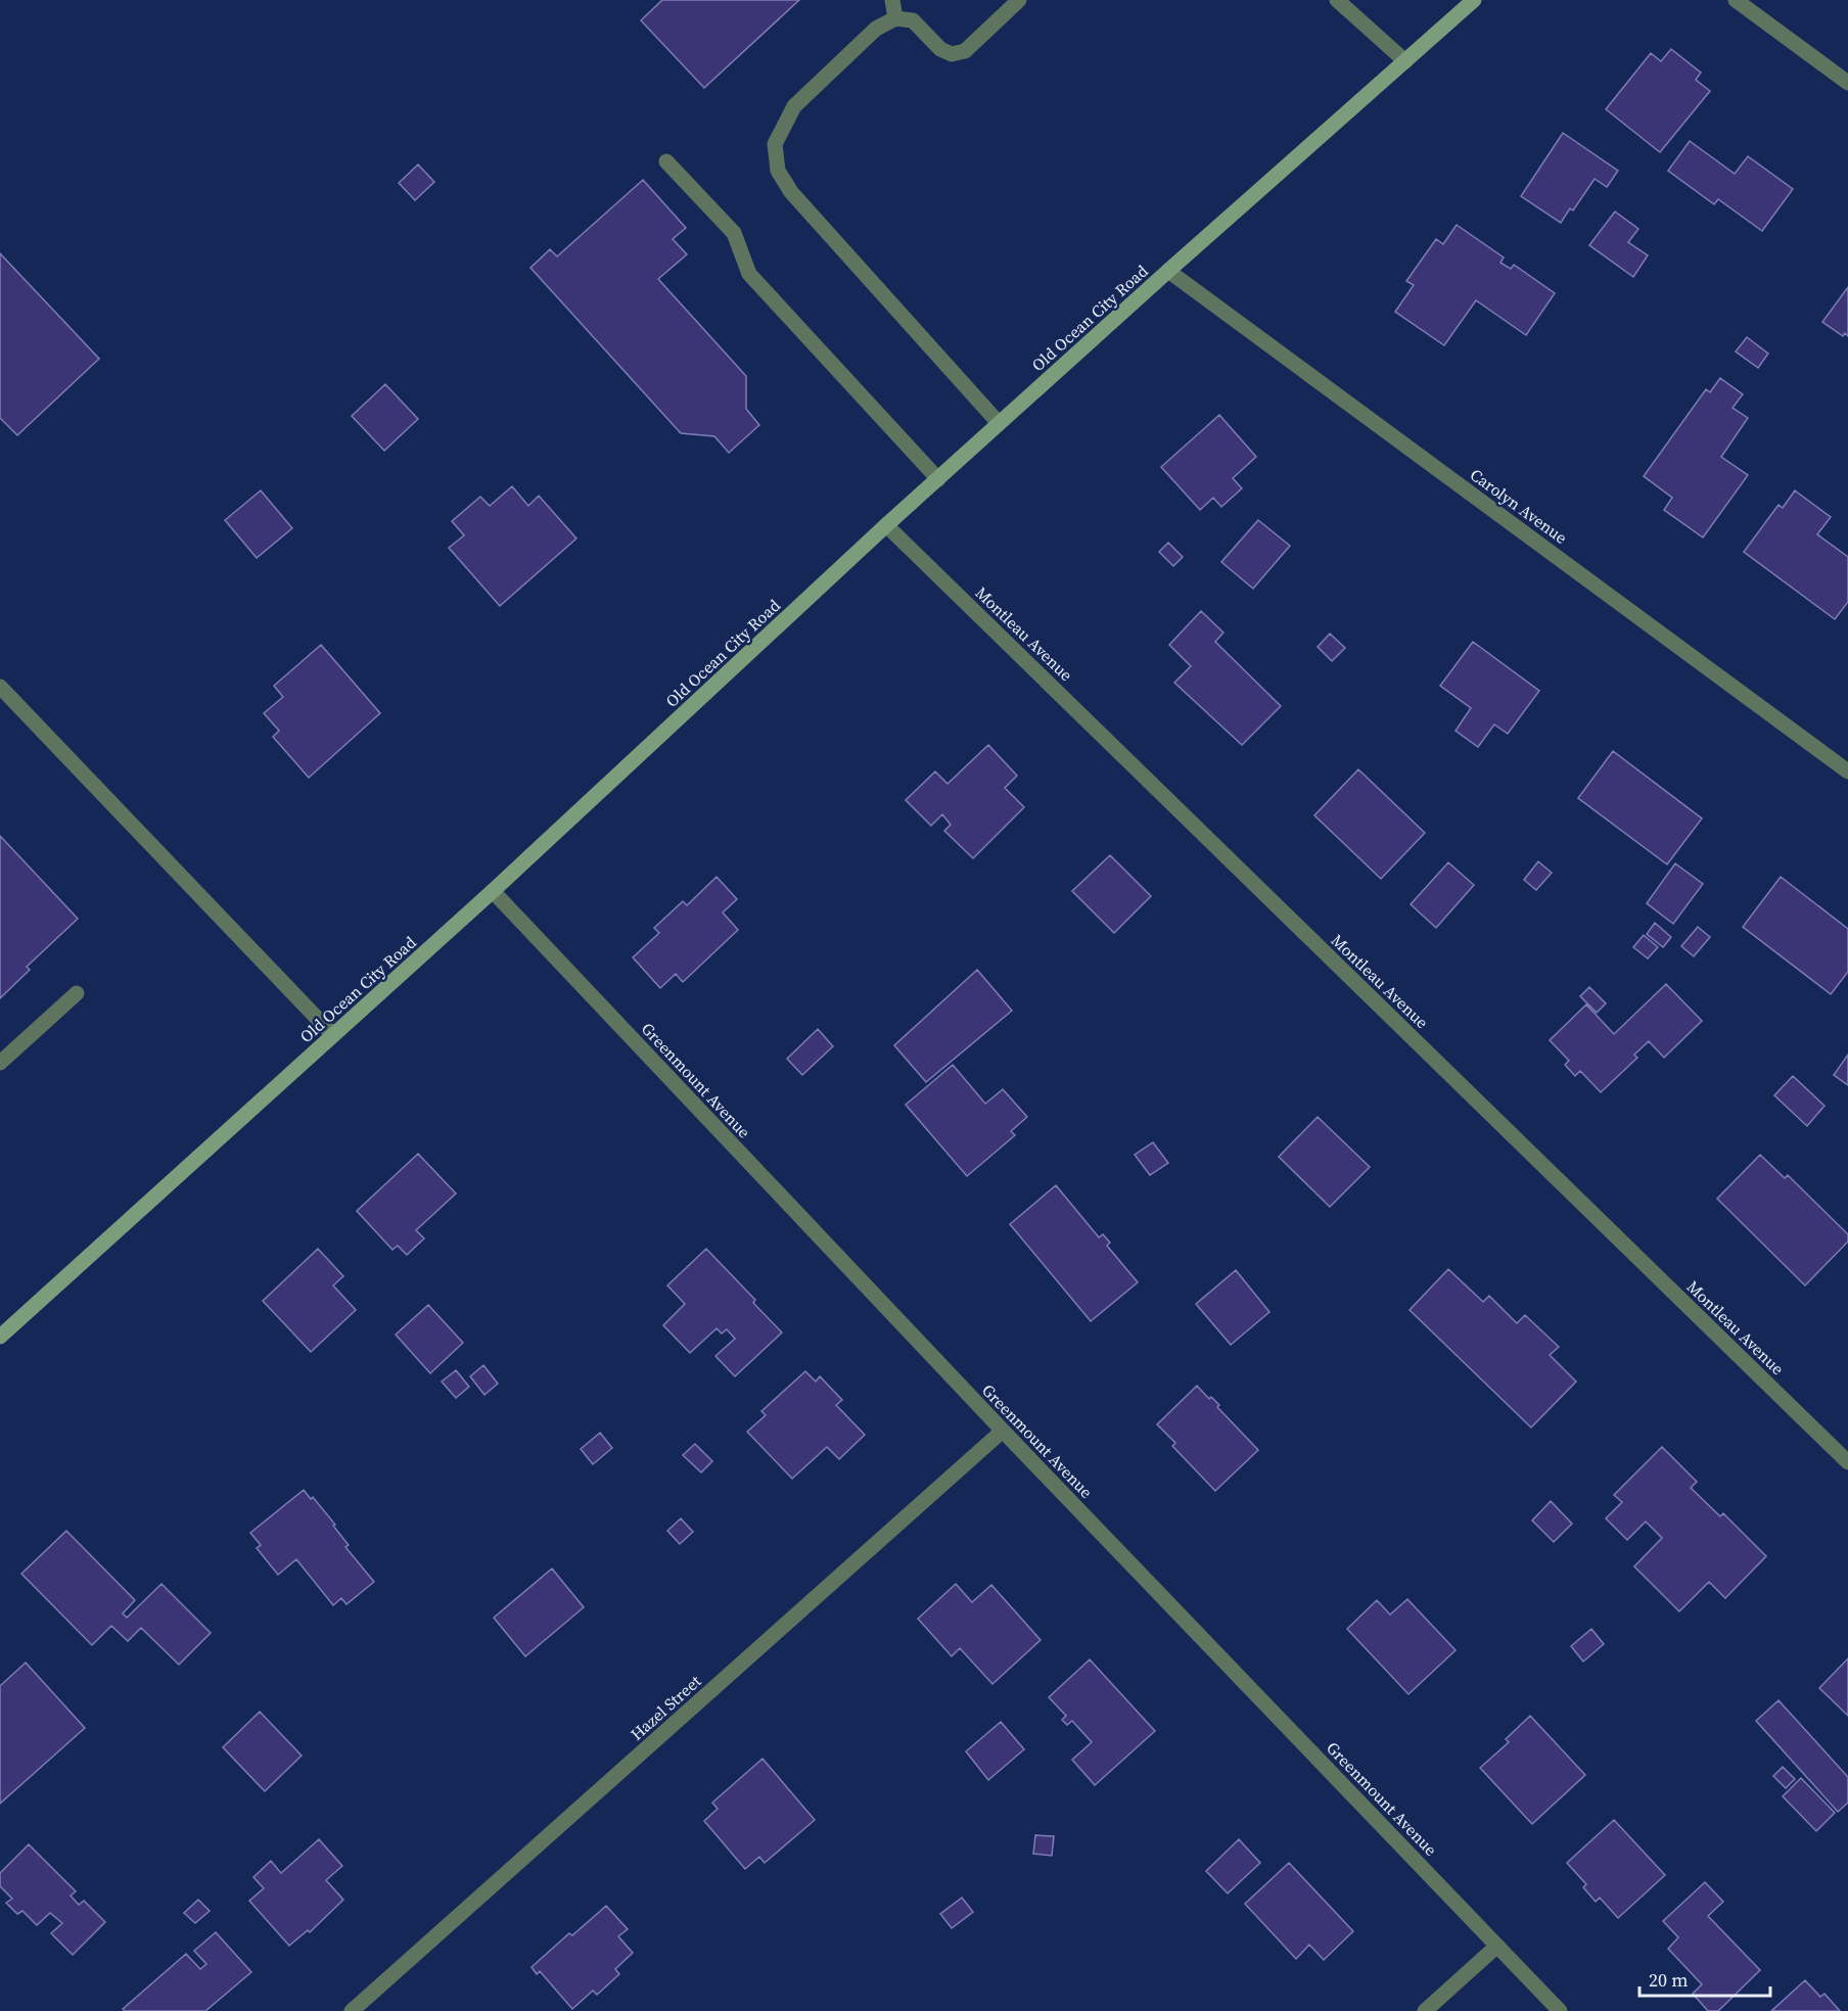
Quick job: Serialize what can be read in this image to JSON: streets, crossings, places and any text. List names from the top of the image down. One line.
{"streets":{"main road":["Old Ocean City Road"],"street":["Carolyn Avenue","Montleau Avenue","Greenmount Avenue","Hazel Street"]},"crossings":[["Old Ocean City Road","Carolyn Avenue"],["Old Ocean City Road","Montleau Avenue"],["Old Ocean City Road","Greenmount Avenue"],["Greenmount Avenue","Hazel Street"]],"scale_bar":"20 m"}
